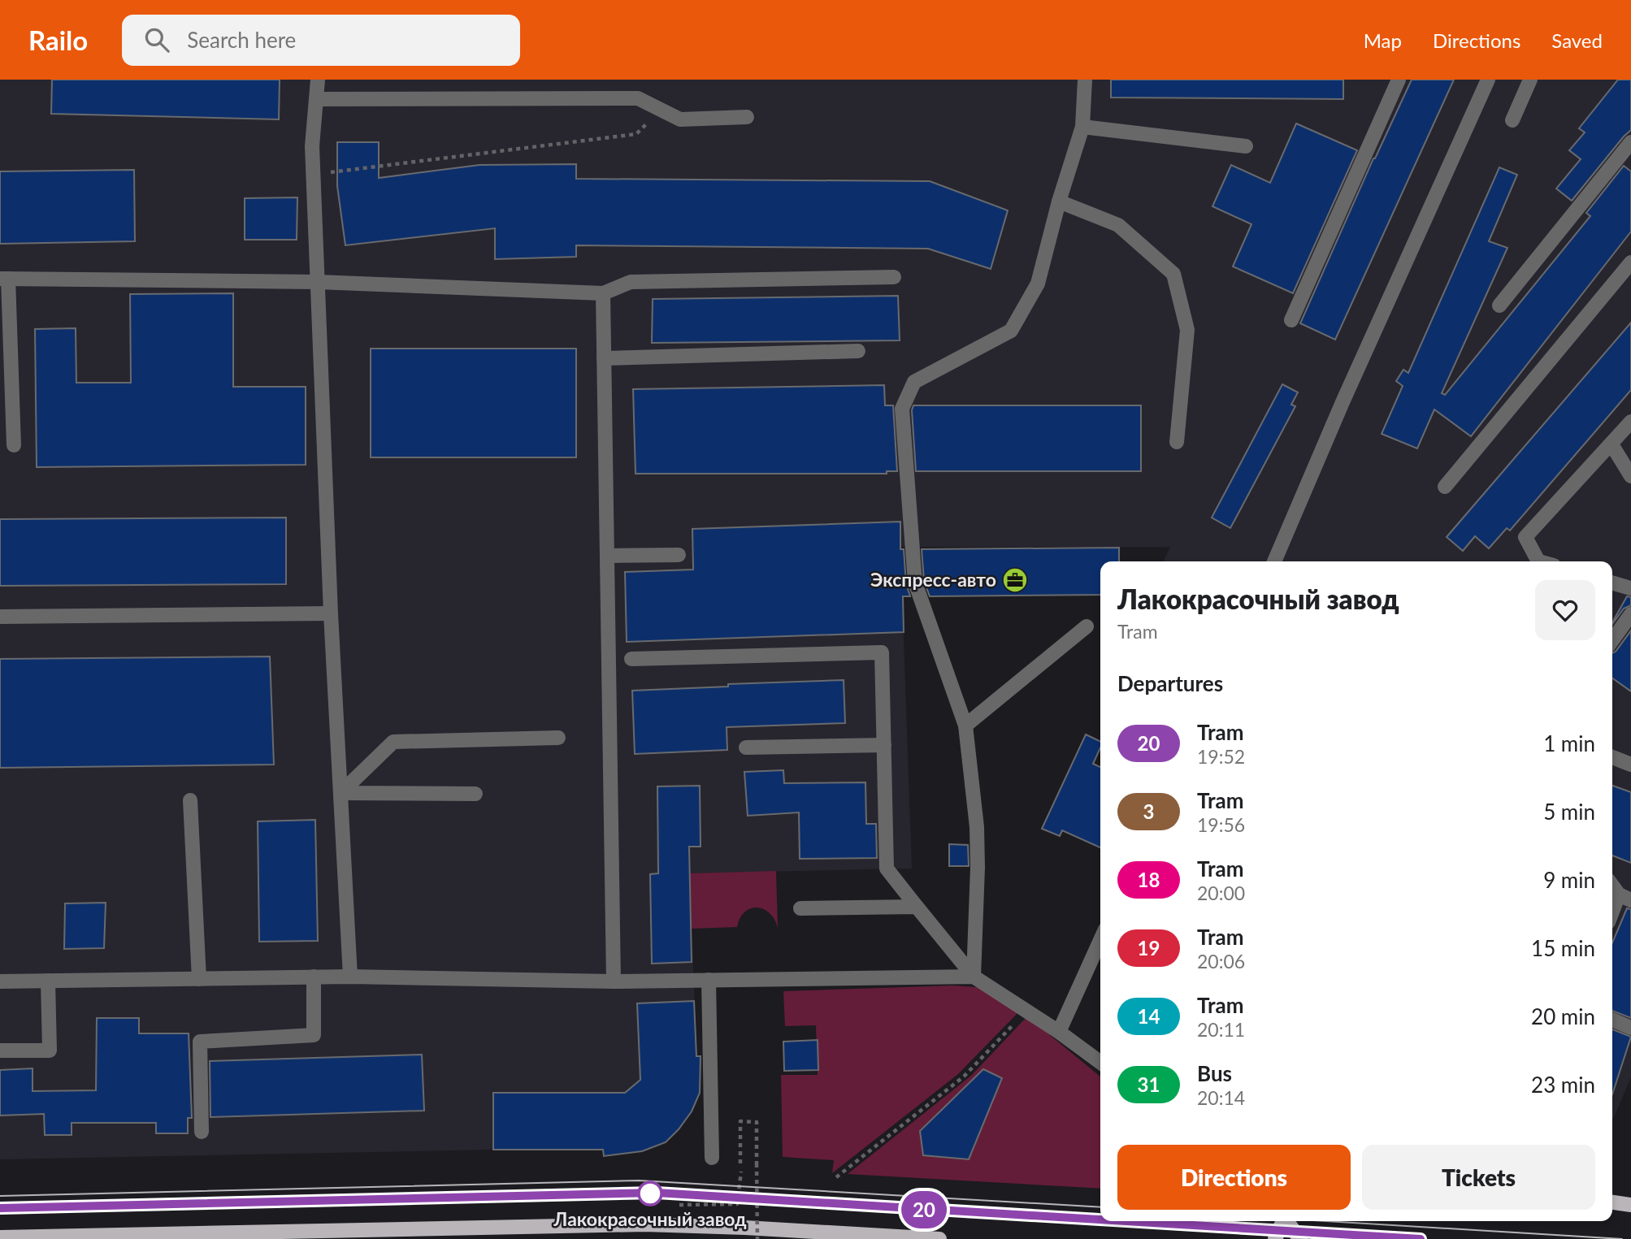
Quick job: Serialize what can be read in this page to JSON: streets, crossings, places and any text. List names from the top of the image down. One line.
{"places":{"office":["Экспресс-авто"],"other":["Лакокрасочный завод"]},"lines":["tram line 20"],"page":{"header":"Railo","search":"Search here","nav":["Map","Directions","Saved"],"on_map":"20","heading":[["Лакокрасочный завод","Tram"],"Departures"],"list":[{"mark":"20","name":"Tram","note":"19:52","value":"1 min"},{"mark":"3","name":"Tram","note":"19:56","value":"5 min"},{"mark":"18","name":"Tram","note":"20:00","value":"9 min"},{"mark":"19","name":"Tram","note":"20:06","value":"15 min"},{"mark":"14","name":"Tram","note":"20:11","value":"20 min"},{"mark":"31","name":"Bus","note":"20:14","value":"23 min"}],"buttons":["Directions","Tickets"]}}
